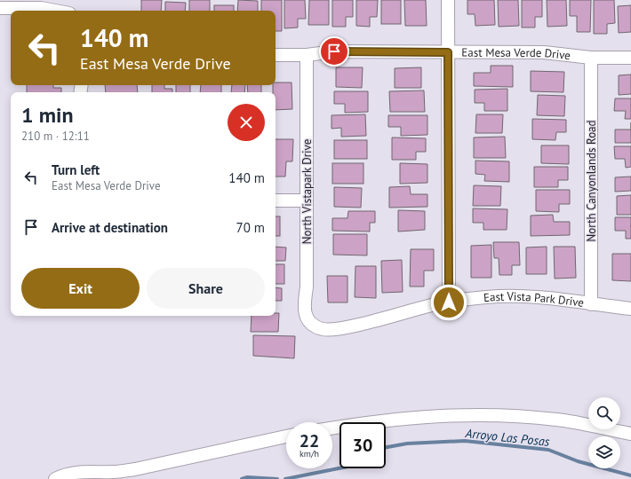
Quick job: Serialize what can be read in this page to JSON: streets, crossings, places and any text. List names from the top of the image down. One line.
{"streets":{"street":["East Mesa Verde Drive","North Canyonlands Road","North Vistapark Drive","East Vista Park Drive"]},"crossings":[["East Mesa Verde Drive","North Canyonlands Road"],["East Mesa Verde Drive","North Vistapark Drive"],["North Canyonlands Road","East Vista Park Drive"],["North Vistapark Drive","East Vista Park Drive"]],"water":["Arroyo Las Posas"],"page":{"turn":["140 m","East Mesa Verde Drive"],"heading":["1 min","210 m · 12:11"],"list":[{"name":"Turn left","note":"East Mesa Verde Drive","value":"140 m"},{"name":"Arrive at destination","value":"70 m"}],"buttons":["Exit","Share"],"speed":"22 km/h","limit":"30"}}
